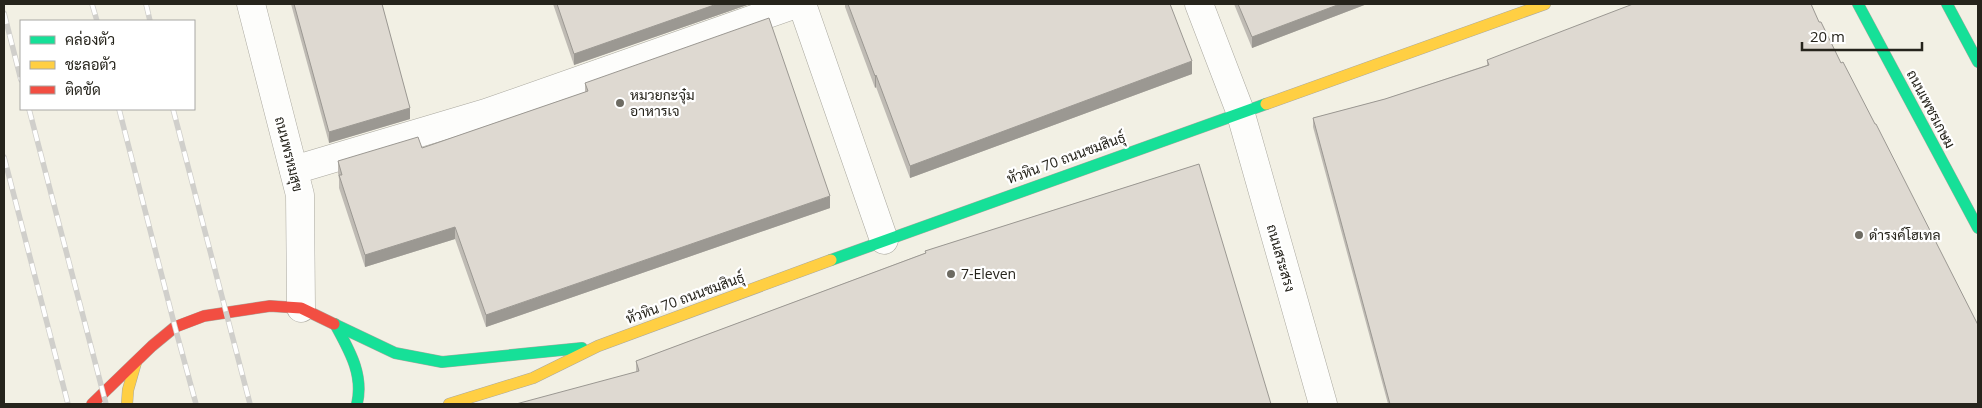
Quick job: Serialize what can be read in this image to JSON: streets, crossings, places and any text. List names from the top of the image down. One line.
{"streets":{"main road":["ถนนเพชรเกษม","หัวหิน 70 ถนนชมสินธุ์"],"street":["ถนนพรหมสุข","ถนนสระสรง"]},"crossings":[["ถนนพรหมสุข","หัวหิน 70 ถนนชมสินธุ์"],["หัวหิน 70 ถนนชมสินธุ์","ถนนสระสรง"]],"places":["หมวยกะจุ๋ม อาหารเจ","ดำรงค์โฮเทล","7-Eleven"],"legend":["คล่องตัว","ชะลอตัว","ติดขัด"],"scale_bar":"20 m"}
